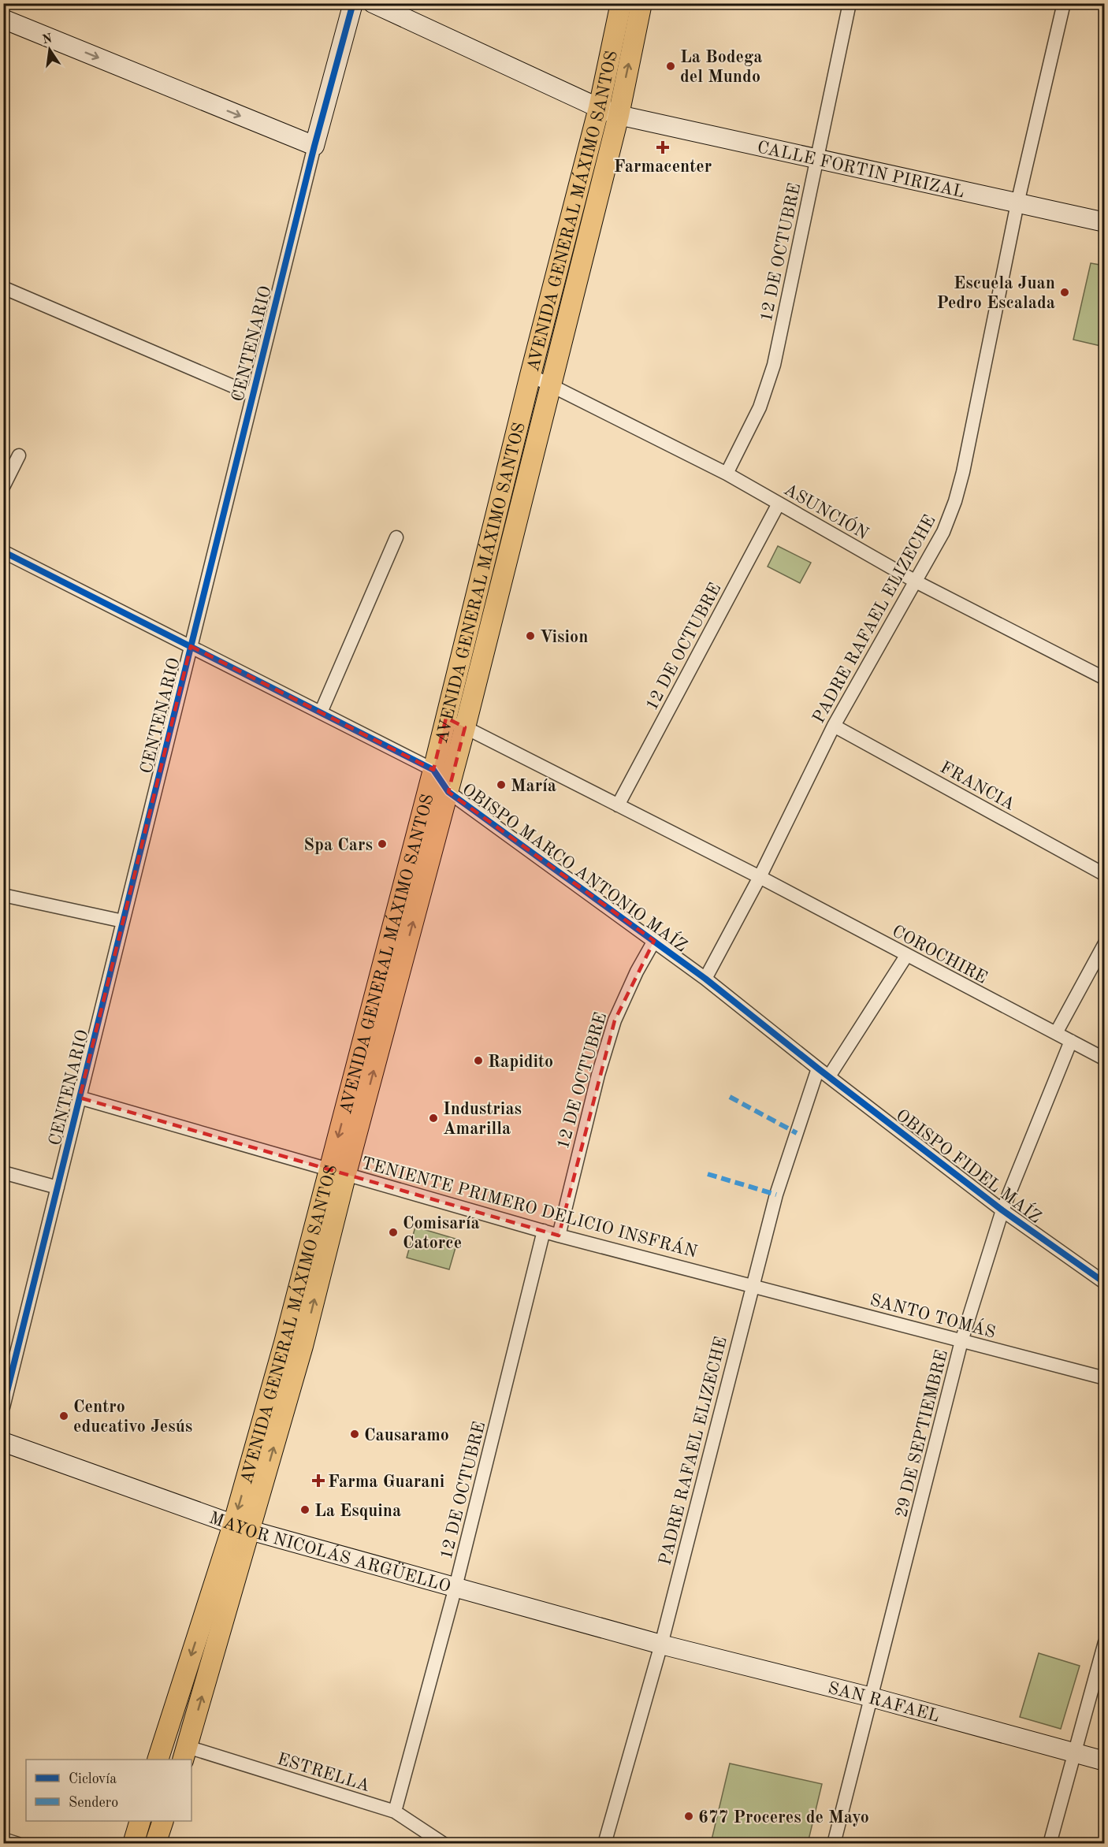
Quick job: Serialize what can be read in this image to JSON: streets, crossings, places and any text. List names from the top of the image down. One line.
{"streets":{"main road":["AVENIDA GENERAL MÁXIMO SANTOS"],"street":["CALLE FORTIN PIRIZAL","12 DE OCTUBRE","CENTENARIO","ASUNCIÓN","PADRE RAFAEL ELIZECHE","FRANCIA","OBISPO MARCO ANTONIO MAÍZ","COROCHIRE","OBISPO FIDEL MAÍZ","TENIENTE PRIMERO DELICIO INSFRÁN","SANTO TOMÁS","29 DE SEPTIEMBRE","MAYOR NICOLÁS ARGÜELLO","SAN RAFAEL","ESTRELLA"]},"crossings":[["CALLE FORTIN PIRIZAL","AVENIDA GENERAL MÁXIMO SANTOS"],["CALLE FORTIN PIRIZAL","12 DE OCTUBRE"],["CALLE FORTIN PIRIZAL","PADRE RAFAEL ELIZECHE"],["AVENIDA GENERAL MÁXIMO SANTOS","ASUNCIÓN"],["AVENIDA GENERAL MÁXIMO SANTOS","OBISPO MARCO ANTONIO MAÍZ"],["AVENIDA GENERAL MÁXIMO SANTOS","COROCHIRE"],["AVENIDA GENERAL MÁXIMO SANTOS","TENIENTE PRIMERO DELICIO INSFRÁN"],["AVENIDA GENERAL MÁXIMO SANTOS","MAYOR NICOLÁS ARGÜELLO"],["AVENIDA GENERAL MÁXIMO SANTOS","ESTRELLA"],["12 DE OCTUBRE","ASUNCIÓN"],["12 DE OCTUBRE","OBISPO MARCO ANTONIO MAÍZ"],["12 DE OCTUBRE","COROCHIRE"],["12 DE OCTUBRE","TENIENTE PRIMERO DELICIO INSFRÁN"],["12 DE OCTUBRE","MAYOR NICOLÁS ARGÜELLO"],["12 DE OCTUBRE","ESTRELLA"],["CENTENARIO","TENIENTE PRIMERO DELICIO INSFRÁN"],["ASUNCIÓN","PADRE RAFAEL ELIZECHE"],["PADRE RAFAEL ELIZECHE","FRANCIA"],["PADRE RAFAEL ELIZECHE","OBISPO MARCO ANTONIO MAÍZ"],["PADRE RAFAEL ELIZECHE","COROCHIRE"],["PADRE RAFAEL ELIZECHE","OBISPO FIDEL MAÍZ"],["PADRE RAFAEL ELIZECHE","TENIENTE PRIMERO DELICIO INSFRÁN"],["PADRE RAFAEL ELIZECHE","SANTO TOMÁS"],["PADRE RAFAEL ELIZECHE","MAYOR NICOLÁS ARGÜELLO"],["PADRE RAFAEL ELIZECHE","SAN RAFAEL"],["OBISPO MARCO ANTONIO MAÍZ","OBISPO FIDEL MAÍZ"],["COROCHIRE","29 DE SEPTIEMBRE"],["OBISPO FIDEL MAÍZ","29 DE SEPTIEMBRE"],["TENIENTE PRIMERO DELICIO INSFRÁN","SANTO TOMÁS"],["SANTO TOMÁS","29 DE SEPTIEMBRE"],["29 DE SEPTIEMBRE","SAN RAFAEL"],["MAYOR NICOLÁS ARGÜELLO","SAN RAFAEL"]],"places":{"other":["La Bodega del Mundo","Escuela Juan Pedro Escalada","Vision","María","Spa Cars","Rapidito","Industrias Amarilla","Comisaría Catorce","Centro educativo Jesús","Causaramo","La Esquina","677 Proceres de Mayo"],"health":["Farmacenter","Farma Guarani"]},"legend":["Ciclovía","Sendero"],"north":"top"}
